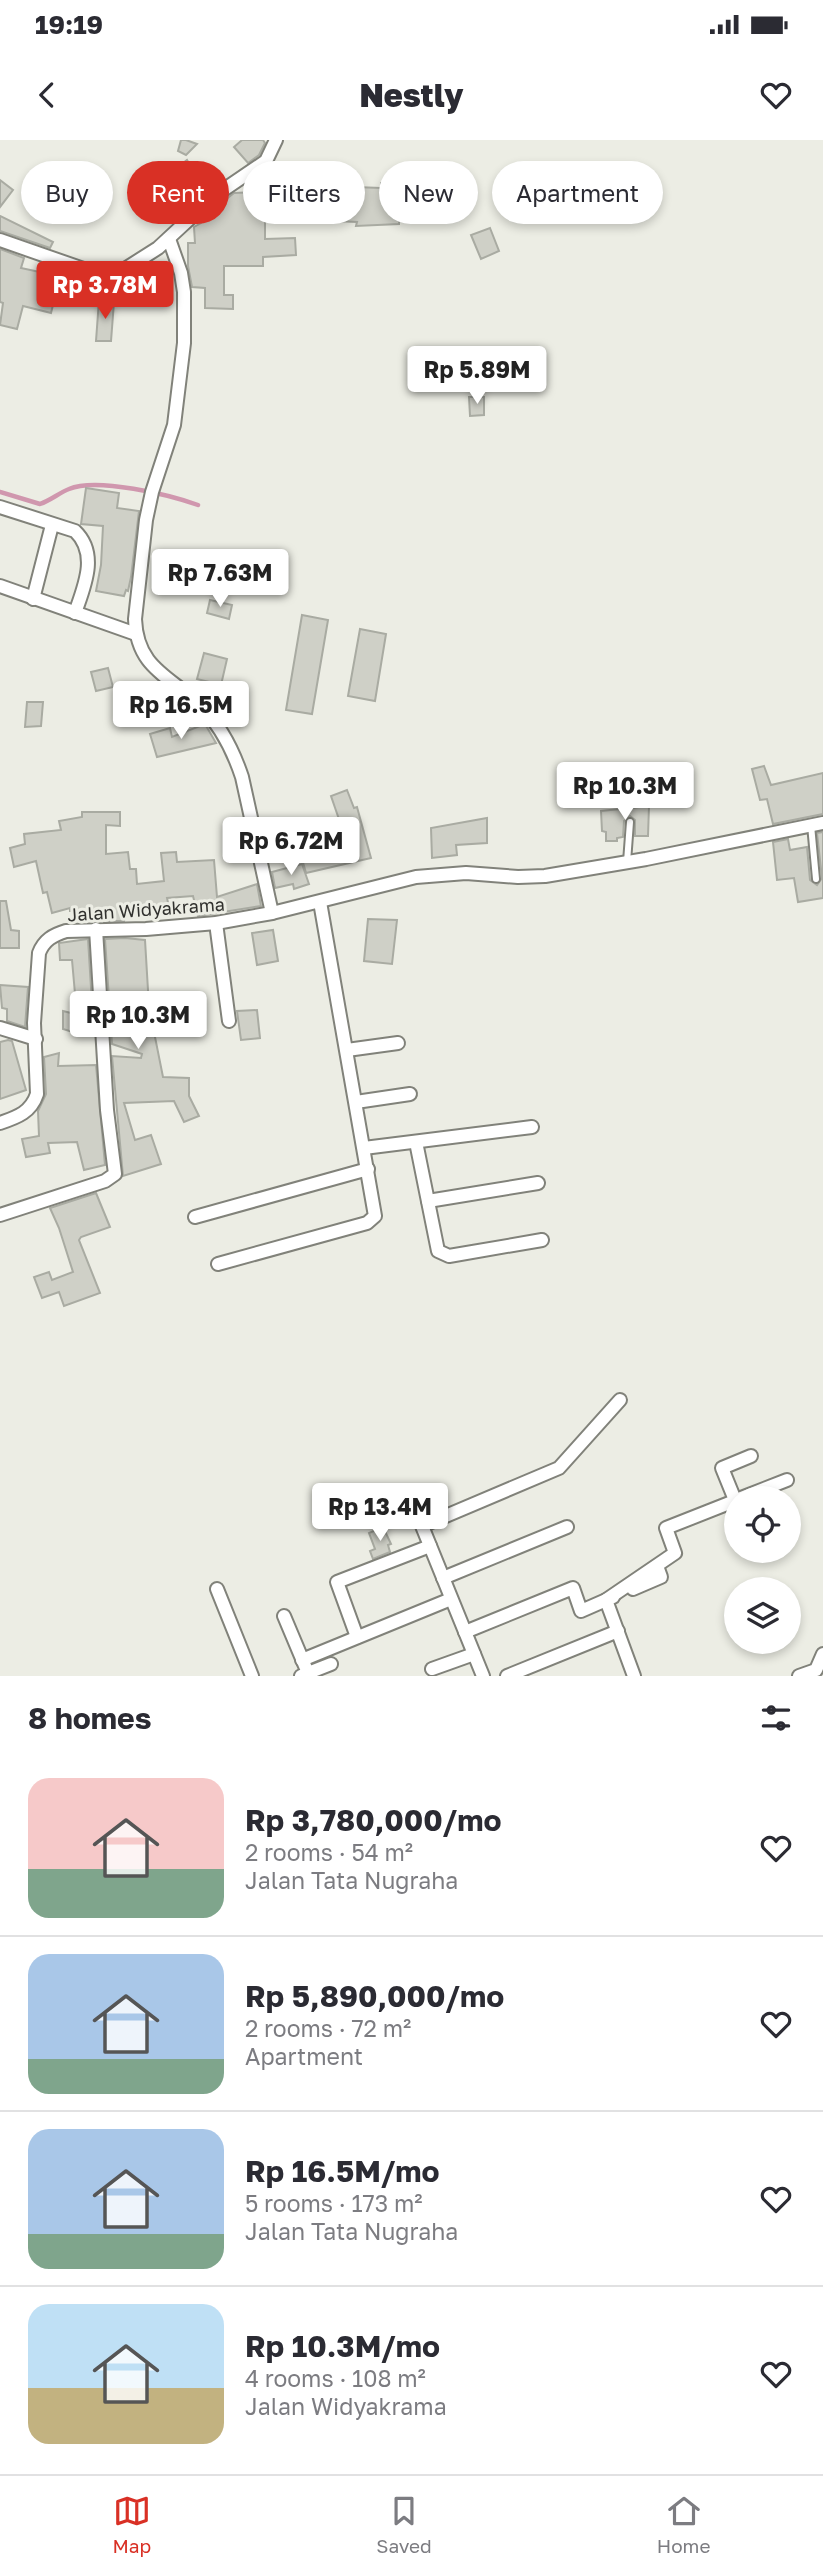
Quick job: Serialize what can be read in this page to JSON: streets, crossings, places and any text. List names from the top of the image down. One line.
{"streets":{"street":["Jalan Widyakrama"]},"page":{"status":"19:19","header":"Nestly","chip":["Buy","Rent","Filters","New","Apartment"],"price":["Rp 3.78M","Rp 5.89M","Rp 7.63M","Rp 16.5M","Rp 10.3M","Rp 6.72M","Rp 10.3M","Rp 13.4M"],"heading":"8 homes","list":[{"name":"Rp 3,780,000/mo","note":"2 rooms · 54 m² · Jalan Tata Nugraha"},{"name":"Rp 5,890,000/mo","note":"2 rooms · 72 m² · Apartment"},{"name":"Rp 16.5M/mo","note":"5 rooms · 173 m² · Jalan Tata Nugraha"},{"name":"Rp 10.3M/mo","note":"4 rooms · 108 m² · Jalan Widyakrama"}],"tabs":["Map","Saved","Home"]}}
